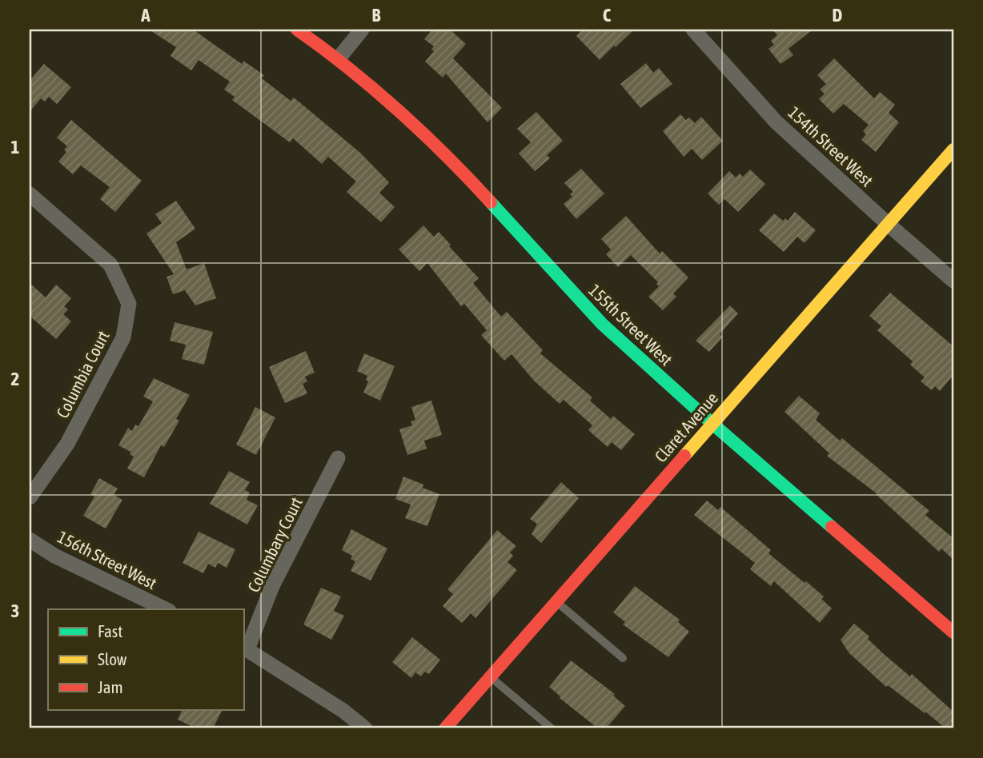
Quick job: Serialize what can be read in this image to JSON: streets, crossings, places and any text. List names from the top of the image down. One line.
{"streets":{"street":["154th Street West","155th Street West","Columbia Court","Claret Avenue","Columbary Court","156th Street West"]},"crossings":[["154th Street West","Claret Avenue"],["155th Street West","Claret Avenue"]],"legend":["Fast","Slow","Jam"],"grid":{"columns":["A","B","C","D"],"rows":["1","2","3"]}}
